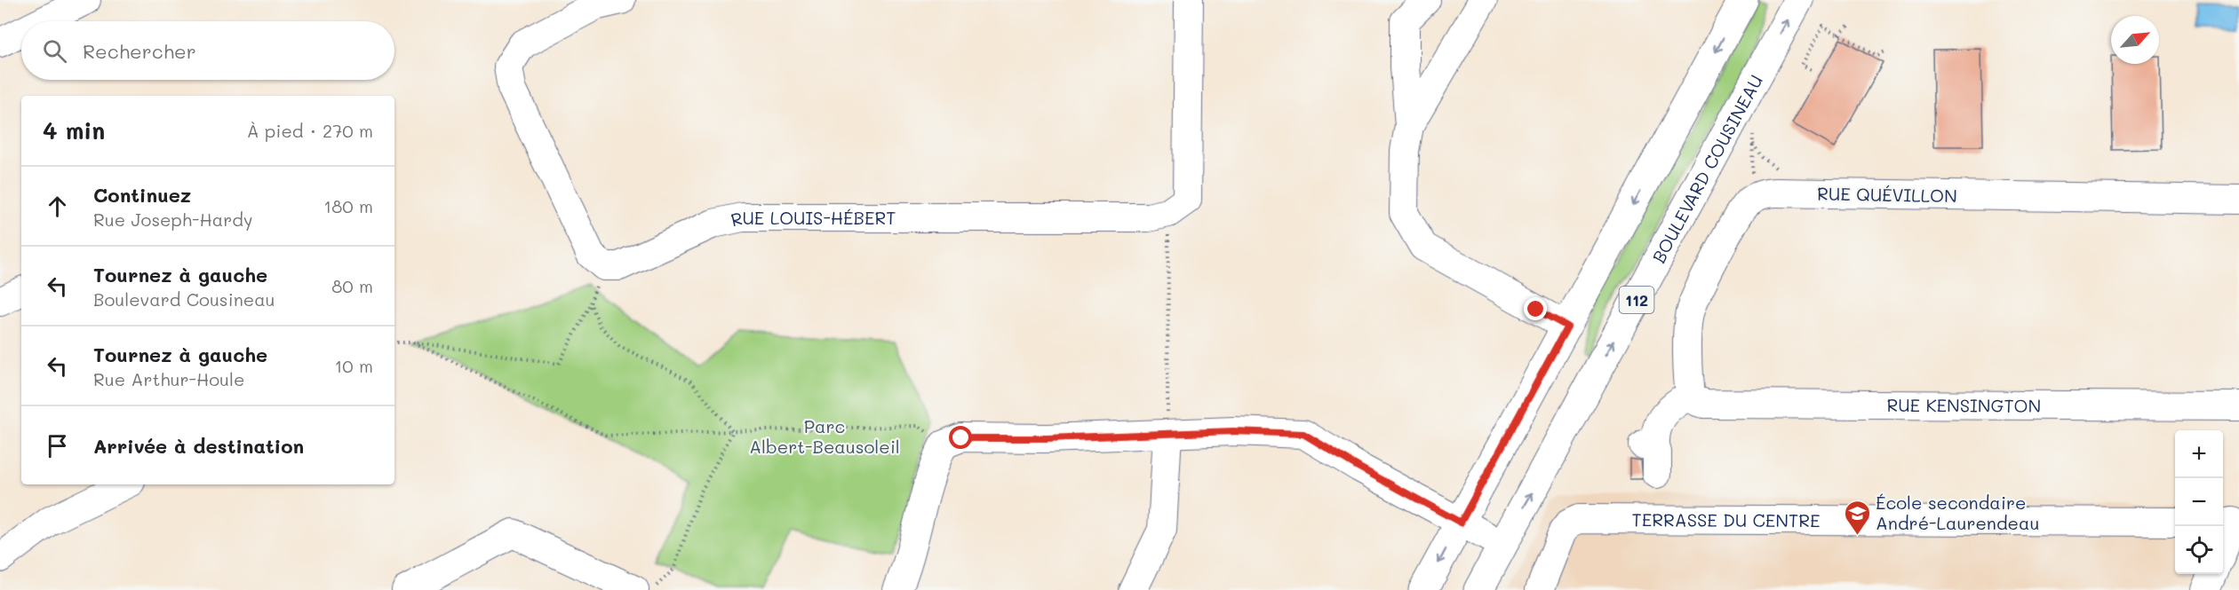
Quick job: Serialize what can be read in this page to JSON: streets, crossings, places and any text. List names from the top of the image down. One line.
{"streets":{"main road":["BOULEVARD COUSINEAU","112"],"street":["RUE QUÉVILLON","RUE LOUIS-HÉBERT","RUE KENSINGTON","TERRASSE DU CENTRE"]},"crossings":[["RUE QUÉVILLON","RUE KENSINGTON"]],"parks":["Parc Albert-Beausoleil"],"places":{"school or university":["École secondaire André-Laurendeau"]},"north":"top right","page":{"search":"Rechercher","heading":["4 min","À pied · 270 m"],"list":[["Continuez","Rue Joseph-Hardy","180 m"],["Tournez à gauche","Boulevard Cousineau","80 m"],["Tournez à gauche","Rue Arthur-Houle","10 m"],"Arrivée à destination"],"map_buttons":["+","−"]}}
